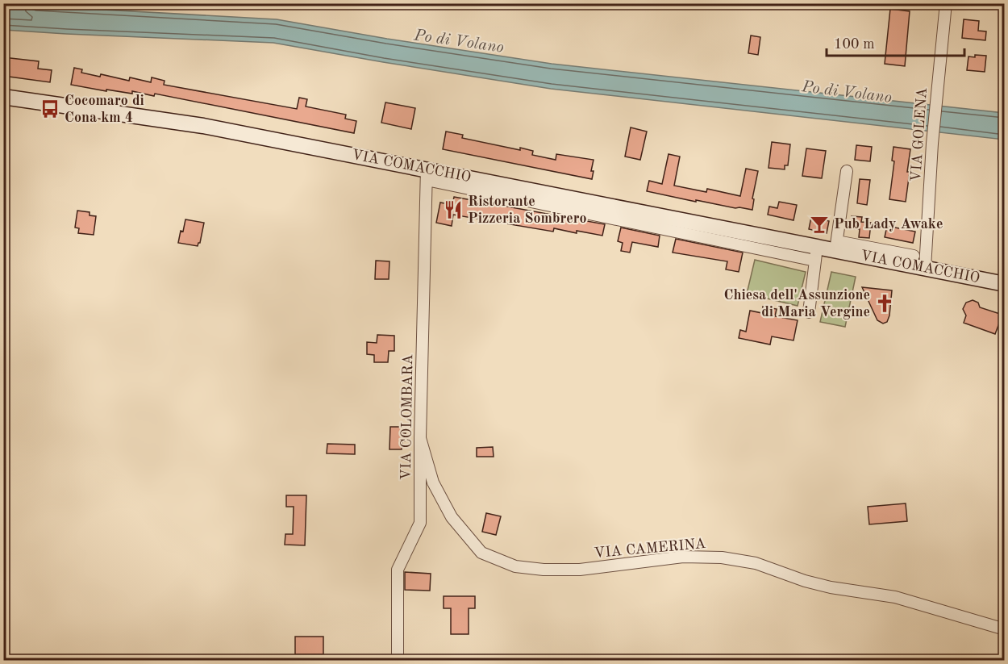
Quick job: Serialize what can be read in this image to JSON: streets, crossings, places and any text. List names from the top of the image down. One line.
{"streets":{"main road":["VIA COMACCHIO"],"street":["VIA GOLENA","VIA COLOMBARA","VIA CAMERINA"]},"crossings":[["VIA GOLENA","VIA COMACCHIO"],["VIA COMACCHIO","VIA COLOMBARA"],["VIA COLOMBARA","VIA CAMERINA"]],"water":["Po di Volano"],"places":{"bus stop":["Cocomaro di Cona km 4"],"restaurant":["Ristorante Pizzeria Sombrero"],"bar":["Pub Lady Awake"],"church":["Chiesa dell'Assunzione di Maria Vergine"]},"scale_bar":"100 m"}
